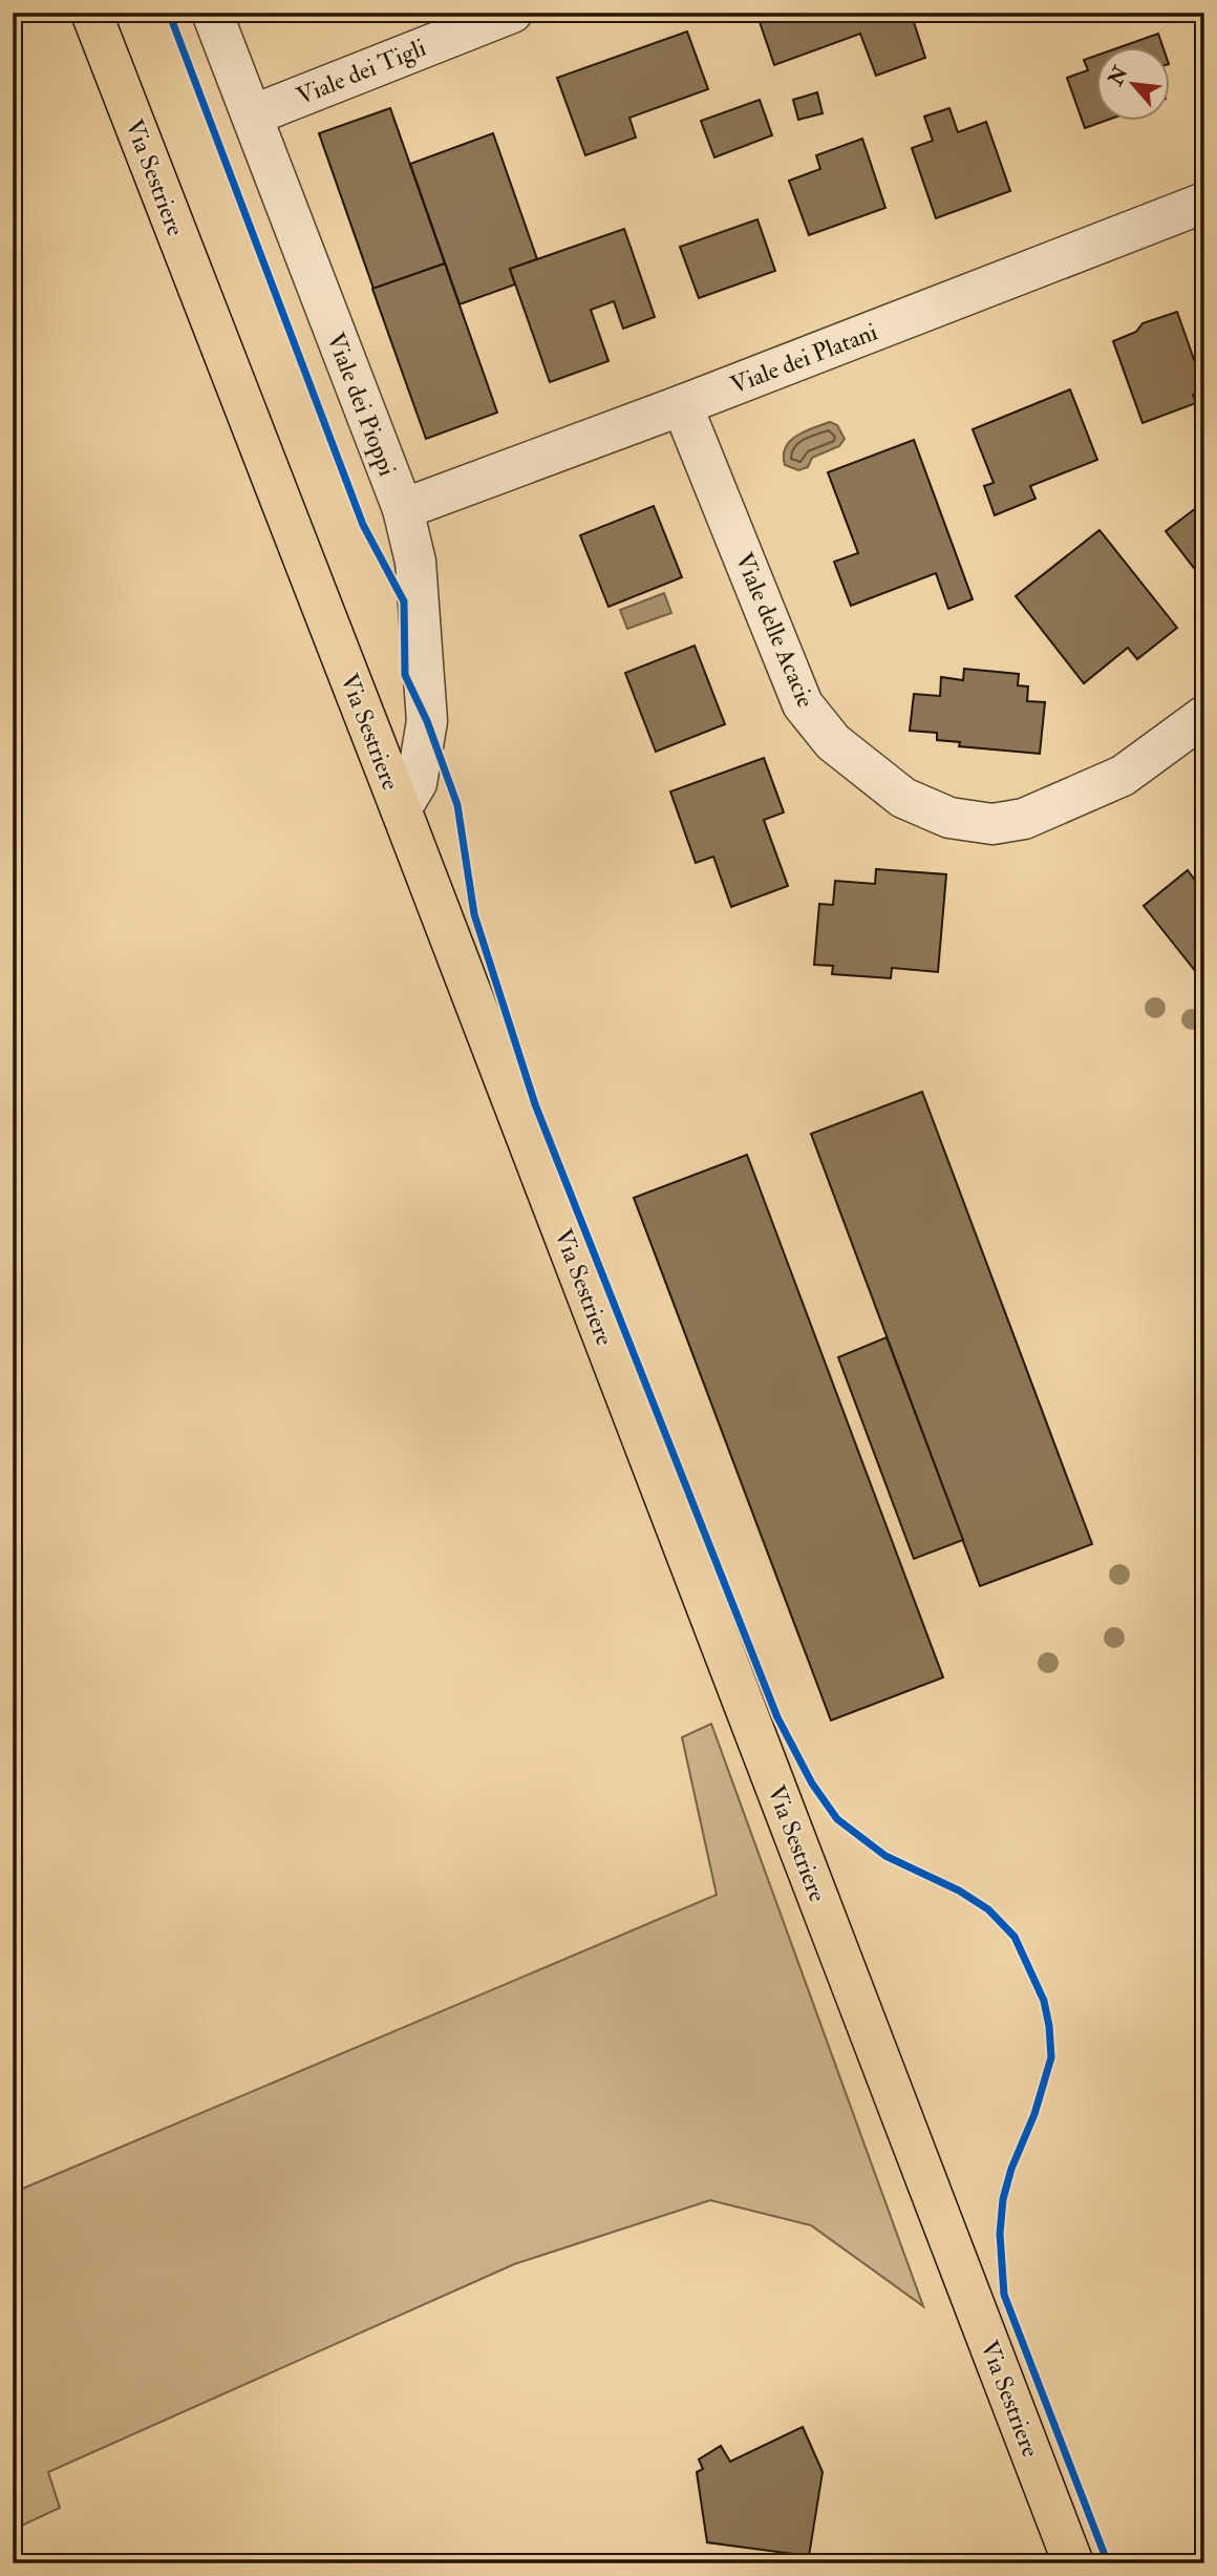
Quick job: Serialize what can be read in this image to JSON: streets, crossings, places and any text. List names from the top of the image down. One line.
{"streets":{"main road":["Via Sestriere"],"street":["Viale dei Tigli","Viale dei Platani","Viale dei Pioppi","Viale delle Acacie"]},"crossings":[["Viale dei Tigli","Viale dei Pioppi"],["Via Sestriere","Viale dei Pioppi"],["Viale dei Platani","Viale dei Pioppi"],["Viale dei Platani","Viale delle Acacie"]],"north":"top left"}
